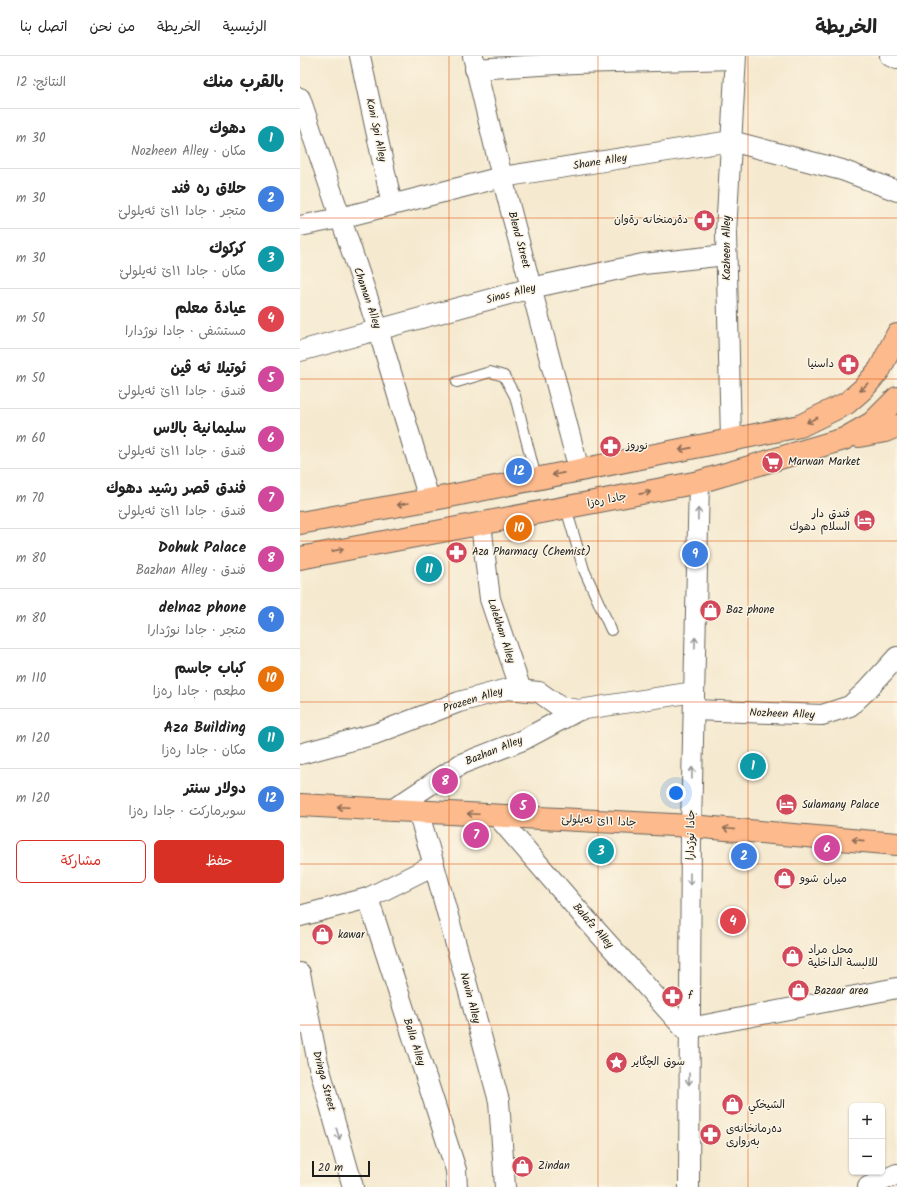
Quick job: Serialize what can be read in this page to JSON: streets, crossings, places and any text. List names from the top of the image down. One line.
{"streets":{"main road":["جادا ره‌زا","جادا ١١ێ ئه‌یلولێ"],"street":["Kani Spi Alley","Shane Alley","Blend Street","Kazheen Alley","Sinas Alley","Chaman Alley","Lolekhan Alley","Prozeen Alley","Nozheen Alley","Bazhan Alley","جادا نوژدارا","Balafz Alley","Navin Alley","Balla Alley","Dringa Street"]},"crossings":[["Kani Spi Alley","Shane Alley"],["Shane Alley","Blend Street"],["Shane Alley","Kazheen Alley"],["Shane Alley","Chaman Alley"],["Blend Street","Sinas Alley"],["Kazheen Alley","Sinas Alley"],["Sinas Alley","Chaman Alley"],["جادا ره‌زا","Lolekhan Alley"],["جادا ره‌زا","جادا نوژدارا"],["Lolekhan Alley","Prozeen Alley"],["Prozeen Alley","Nozheen Alley"],["Prozeen Alley","Bazhan Alley"],["Prozeen Alley","جادا نوژدارا"],["Nozheen Alley","جادا نوژدارا"],["Bazhan Alley","جادا ١١ێ ئه‌یلولێ"],["جادا ١١ێ ئه‌یلولێ","جادا نوژدارا"],["جادا ١١ێ ئه‌یلولێ","Balafz Alley"],["جادا ١١ێ ئه‌یلولێ","Navin Alley"],["جادا نوژدارا","Balafz Alley"]],"one_way":["جادا ١١ێ ئه‌یلولێ","Dringa Street"],"places":{"pharmacy":["دةرمنخانه رةوان","داسنيا","نوروز","Aza Pharmacy (Chemist)","f","دەرمانخانەی بەرواری"],"supermarket":["Marwan Market"],"hotel":["فندق دار السلام دهوك","Sulamany Palace"],"shop":["Baz phone","ميران شوو","kawar","محل مراد للالبسة الداخلية","Bazaar area","الشيخكي","Zindan"],"place":["سوق الچگاير"]},"scale_bar":"20 m","page":{"header":"الخريطة","nav":["الرئيسية","الخريطة","من نحن","اتصل بنا"],"heading":["بالقرب منك","النتائج: 12"],"list":[{"mark":"1","name":"دهوك","note":"مكان · Nozheen Alley","value":"30 m"},{"mark":"2","name":"حلاق ره فند","note":"متجر · جادا ١١ێ ئه‌یلولێ","value":"30 m"},{"mark":"3","name":"كركوك","note":"مكان · جادا ١١ێ ئه‌یلولێ","value":"30 m"},{"mark":"4","name":"عيادة معلم","note":"مستشفى · جادا نوژدارا","value":"50 m"},{"mark":"5","name":"ئوتيلا ئه ڤين","note":"فندق · جادا ١١ێ ئه‌یلولێ","value":"50 m"},{"mark":"6","name":"سليمانية بالاس","note":"فندق · جادا ١١ێ ئه‌یلولێ","value":"60 m"},{"mark":"7","name":"فندق قصر رشيد دهوك","note":"فندق · جادا ١١ێ ئه‌یلولێ","value":"70 m"},{"mark":"8","name":"Dohuk Palace","note":"فندق · Bazhan Alley","value":"80 m"},{"mark":"9","name":"delnaz phone","note":"متجر · جادا نوژدارا","value":"80 m"},{"mark":"10","name":"كباب جاسم","note":"مطعم · جادا ره‌زا","value":"110 m"},{"mark":"11","name":"Aza Building","note":"مكان · جادا ره‌زا","value":"120 m"},{"mark":"12","name":"دولار سنتر","note":"سوبرماركت · جادا ره‌زا","value":"120 m"}],"pins":["12","10","9","11","1","8","5","7","6","3","2","4"],"buttons":["حفظ","مشاركة"],"map_buttons":["+","−"],"scale":"20 m"}}
